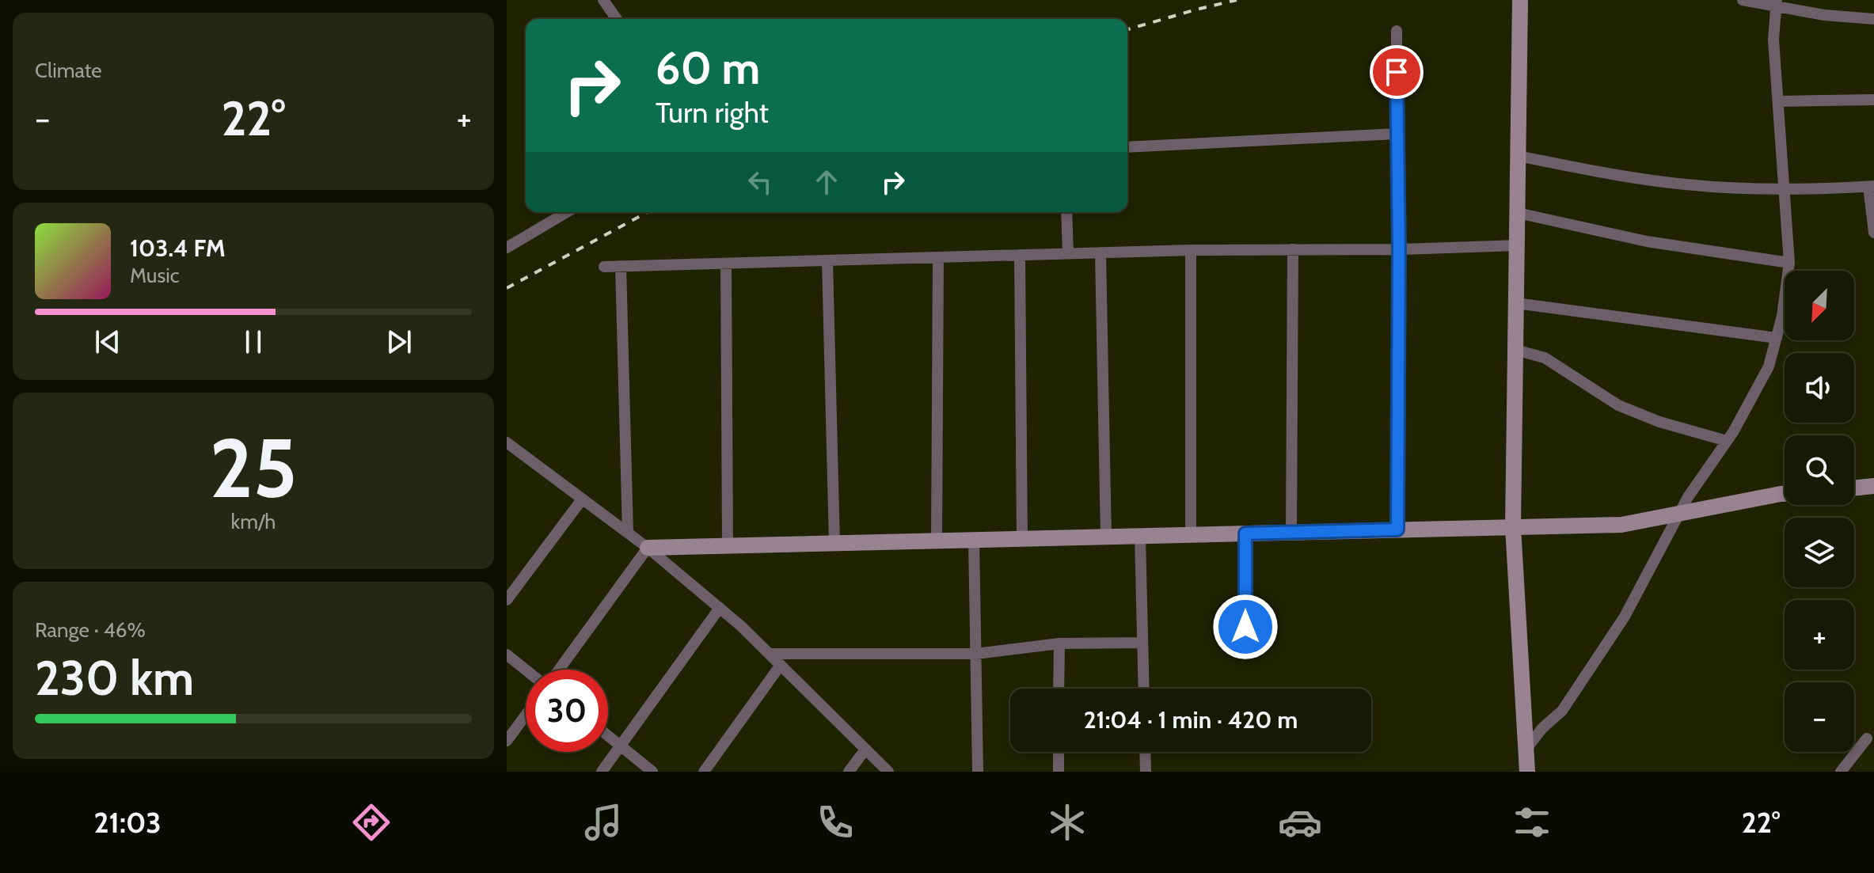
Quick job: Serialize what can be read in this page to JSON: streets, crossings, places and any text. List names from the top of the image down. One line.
{"north":"bottom left","page":{"tile":["Climate",["25","km/h"],["Range · 46%","230 km"]],"turn":["60 m","Turn right"],"heat":["−","22°","+"],"song":["103.4 FM","Music"],"map_buttons":["+","−"],"limit":"30","trip":"21:04 · 1 min · 420 m","tabs":["21:03","22°"]}}
